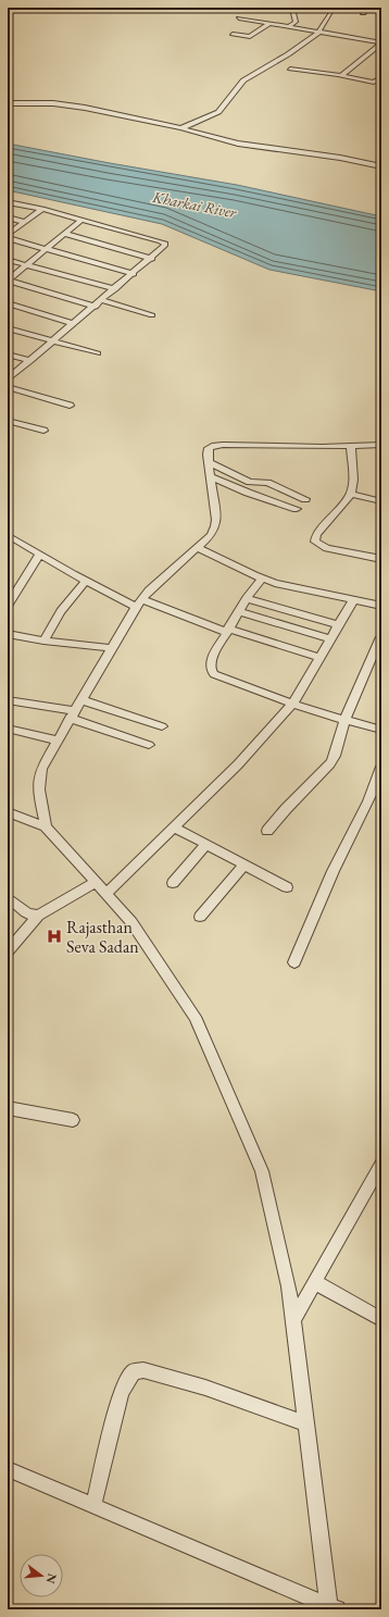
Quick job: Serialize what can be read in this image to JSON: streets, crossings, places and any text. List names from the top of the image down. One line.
{"water":["Kharkai River"],"places":{"hospital":["Rajasthan Seva Sadan"]},"north":"right"}
